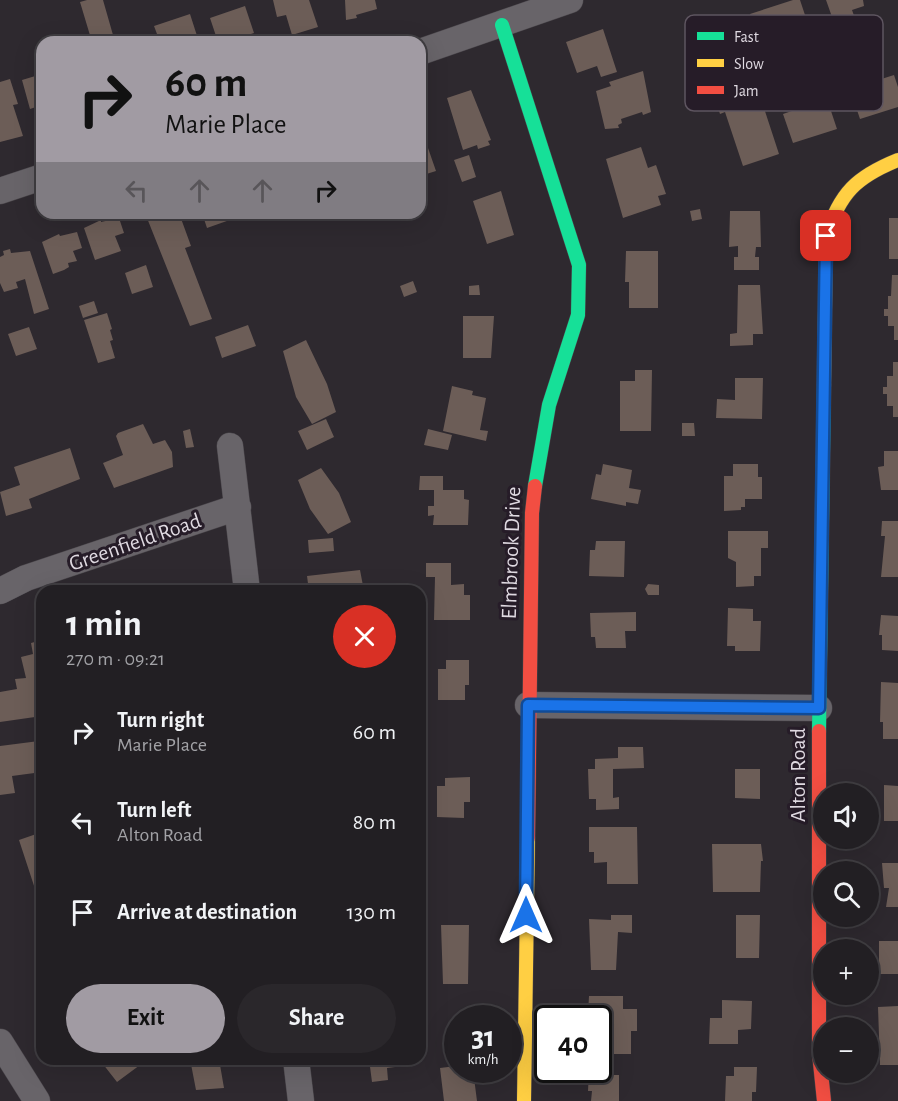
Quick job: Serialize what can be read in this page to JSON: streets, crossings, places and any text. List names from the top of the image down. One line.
{"streets":{"street":["Greenfield Road","Elmbrook Drive","Alton Road"]},"legend":["Fast","Slow","Jam"],"page":{"turn":["60 m","Marie Place"],"heading":["1 min","270 m · 09:21"],"list":[{"name":"Turn right","note":"Marie Place","value":"60 m"},{"name":"Turn left","note":"Alton Road","value":"80 m"},{"name":"Arrive at destination","value":"130 m"}],"map_buttons":["+","−"],"buttons":["Exit","Share"],"speed":"31 km/h","limit":"40"}}
